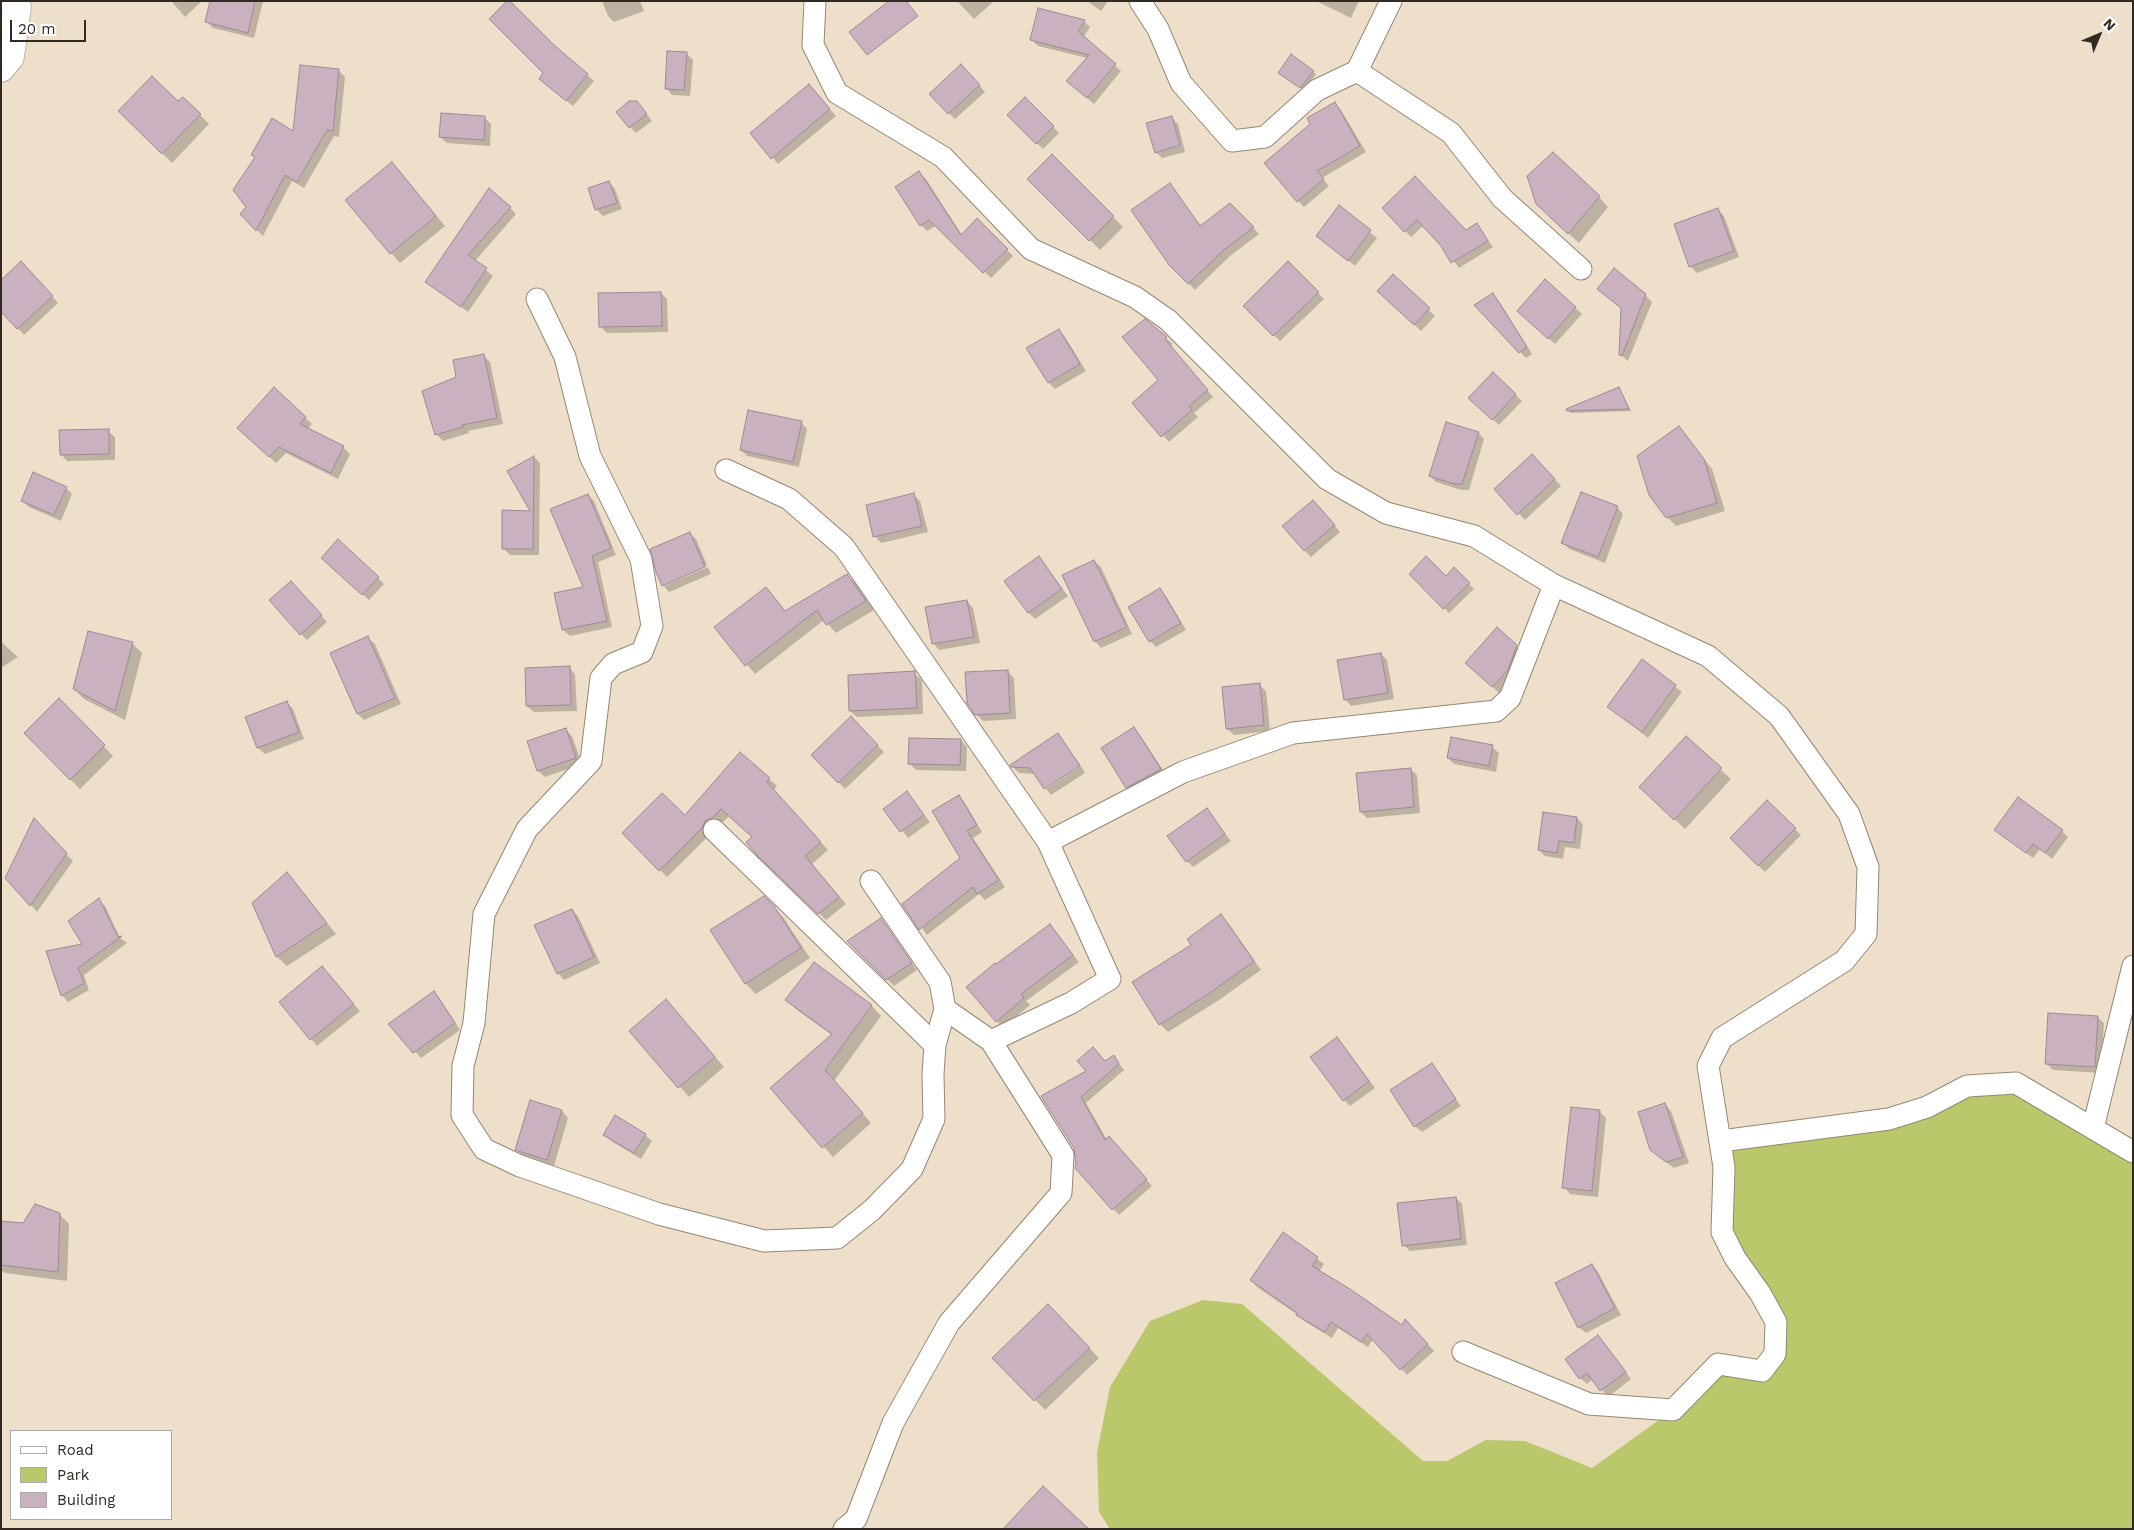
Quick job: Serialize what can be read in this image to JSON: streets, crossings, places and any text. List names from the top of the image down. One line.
{"legend":["Road","Park","Building"],"scale_bar":"20 m","north":"top right"}
